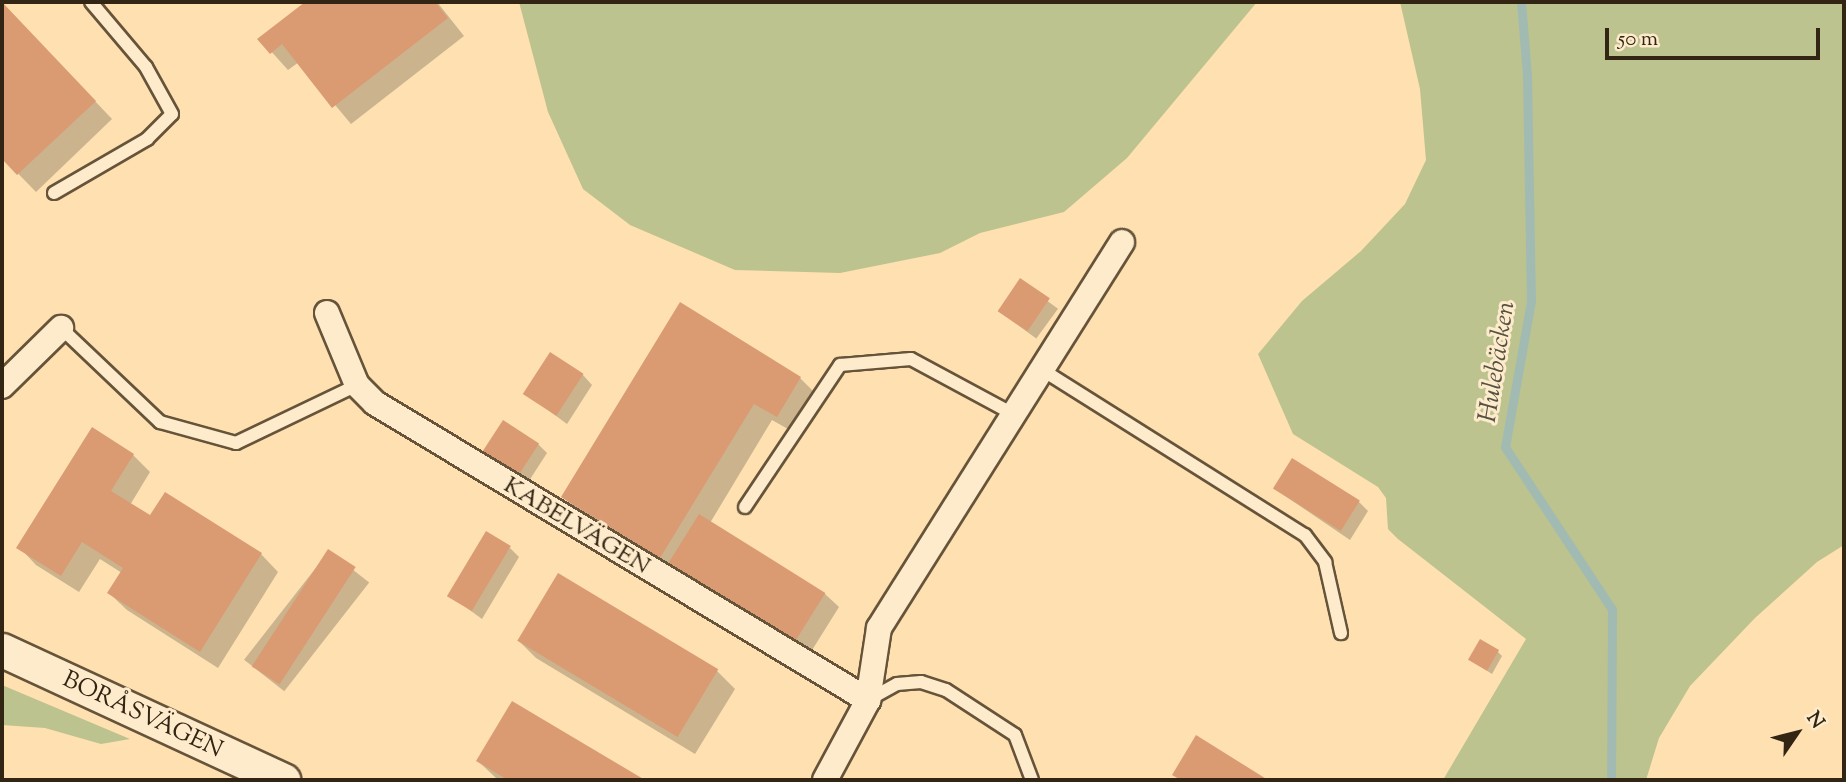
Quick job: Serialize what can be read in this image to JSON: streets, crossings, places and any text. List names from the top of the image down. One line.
{"streets":{"street":["KABELVÄGEN","BORÅSVÄGEN"]},"water":["Hulebäcken"],"scale_bar":"50 m","north":"top right"}
